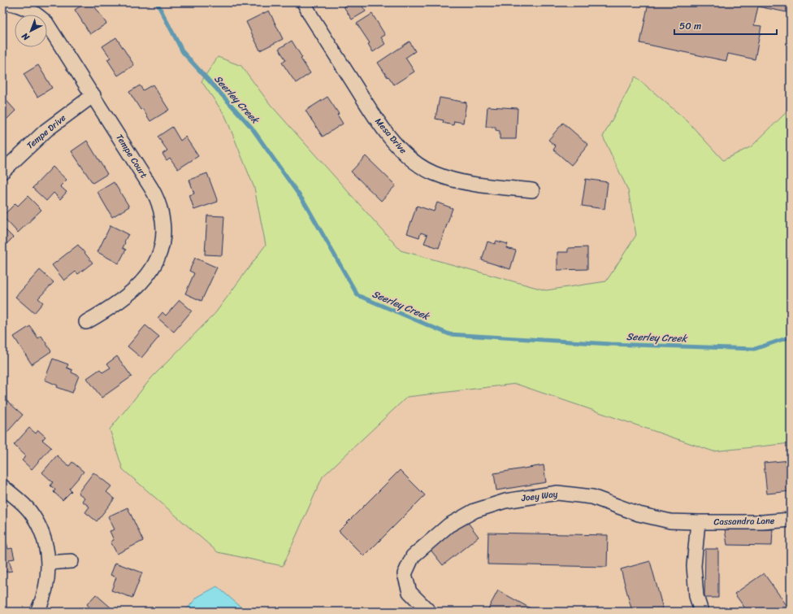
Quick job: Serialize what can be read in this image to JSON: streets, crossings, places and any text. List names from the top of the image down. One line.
{"streets":{"street":["Tempe Drive","Mesa Drive","Tempe Court","Joey Way","Cassandra Lane"]},"crossings":[["Tempe Drive","Tempe Court"],["Joey Way","Cassandra Lane"]],"water":["Seerley Creek"],"scale_bar":"50 m","north":"bottom left"}
